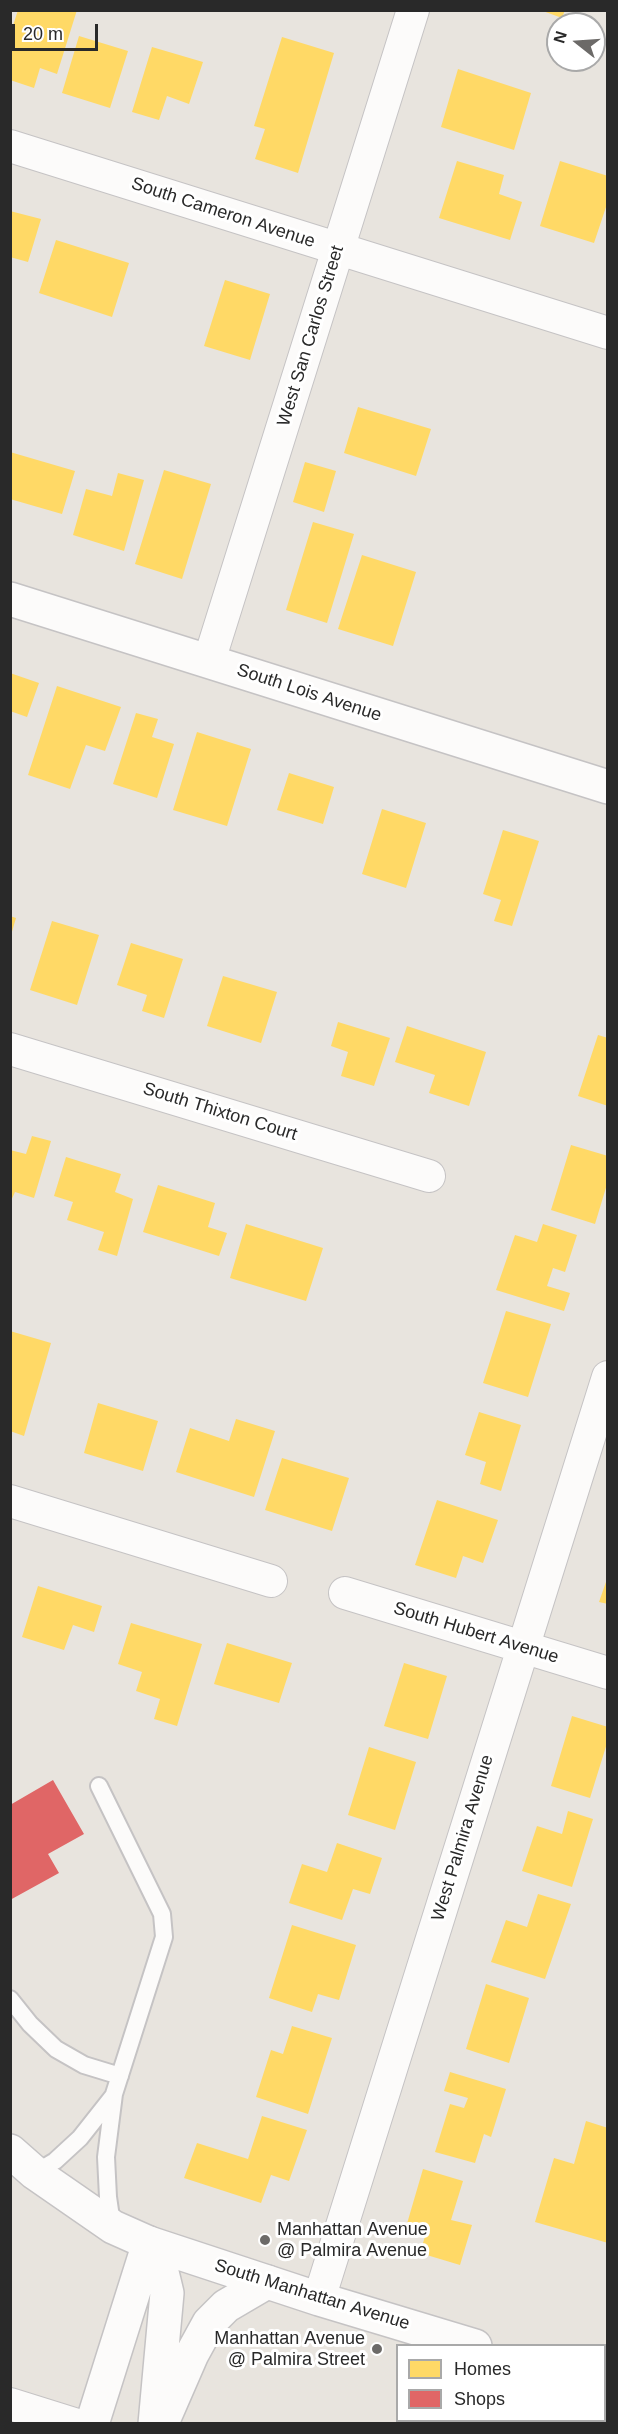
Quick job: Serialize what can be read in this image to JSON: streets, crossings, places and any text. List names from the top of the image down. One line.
{"streets":{"street":["South Cameron Avenue","West San Carlos Street","South Lois Avenue","South Thixton Court","South Hubert Avenue","West Palmira Avenue","South Manhattan Avenue"]},"crossings":[["South Cameron Avenue","West San Carlos Street"],["West San Carlos Street","South Lois Avenue"],["South Hubert Avenue","West Palmira Avenue"],["West Palmira Avenue","South Manhattan Avenue"]],"places":["Manhattan Avenue @ Palmira Avenue","Manhattan Avenue @ Palmira Street"],"legend":["Homes","Shops"],"scale_bar":"20 m","north":"left"}
